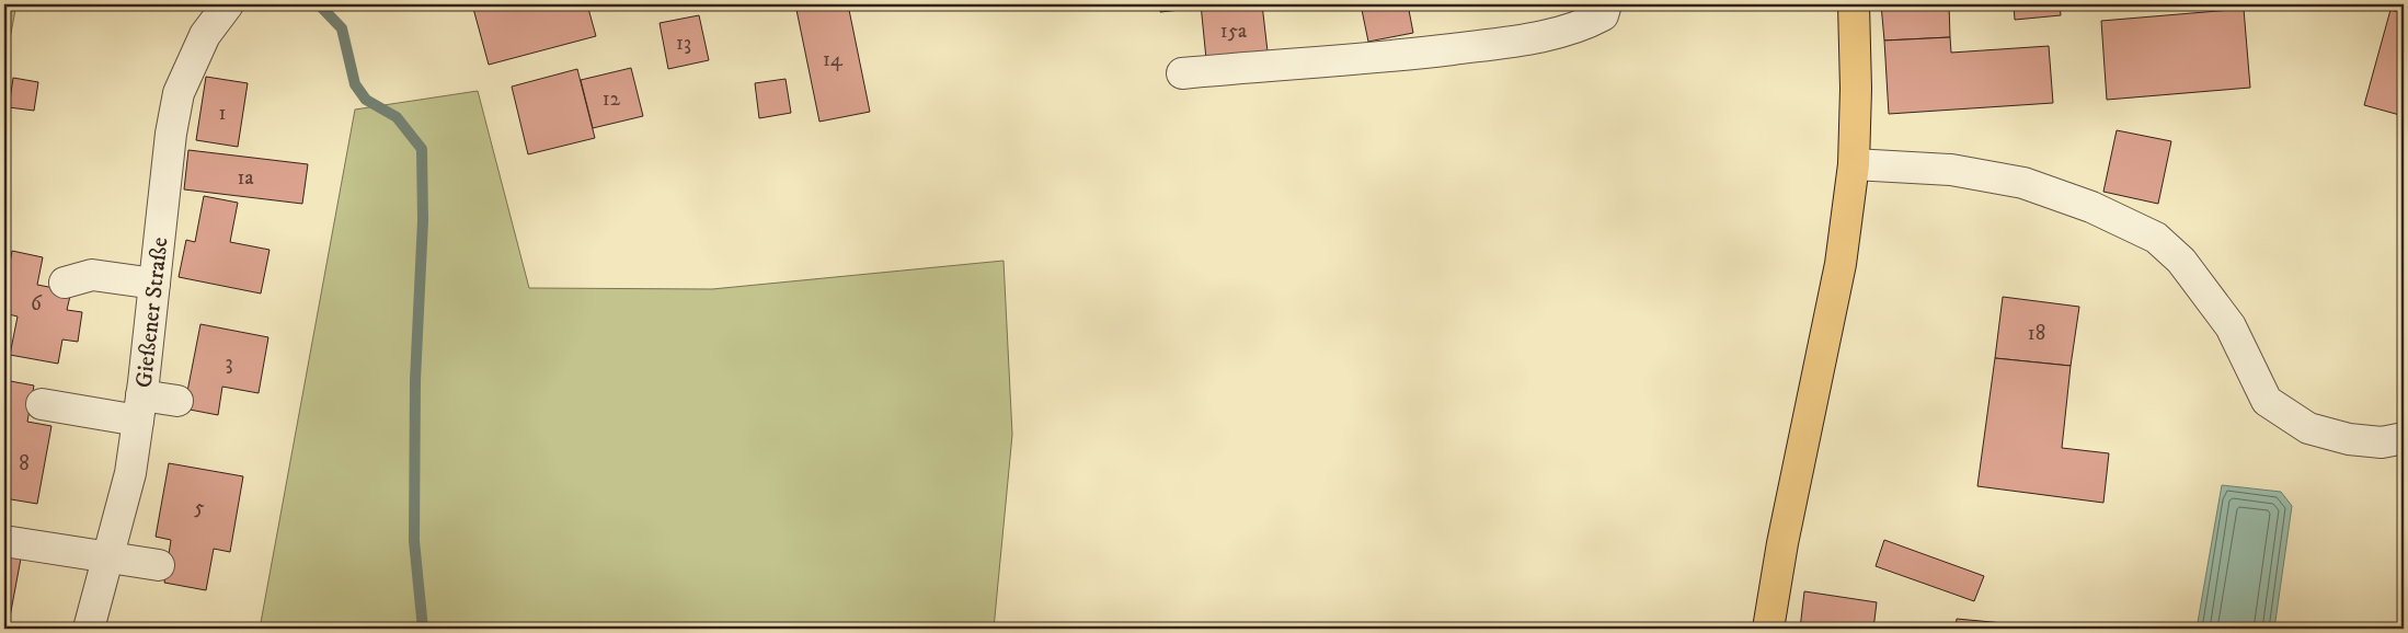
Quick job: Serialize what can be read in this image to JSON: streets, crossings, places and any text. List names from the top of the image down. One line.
{"streets":{"street":["Gießener Straße"]},"house_numbers":["15a","13","14","12","1","1a","6","18","3","8","5"]}
